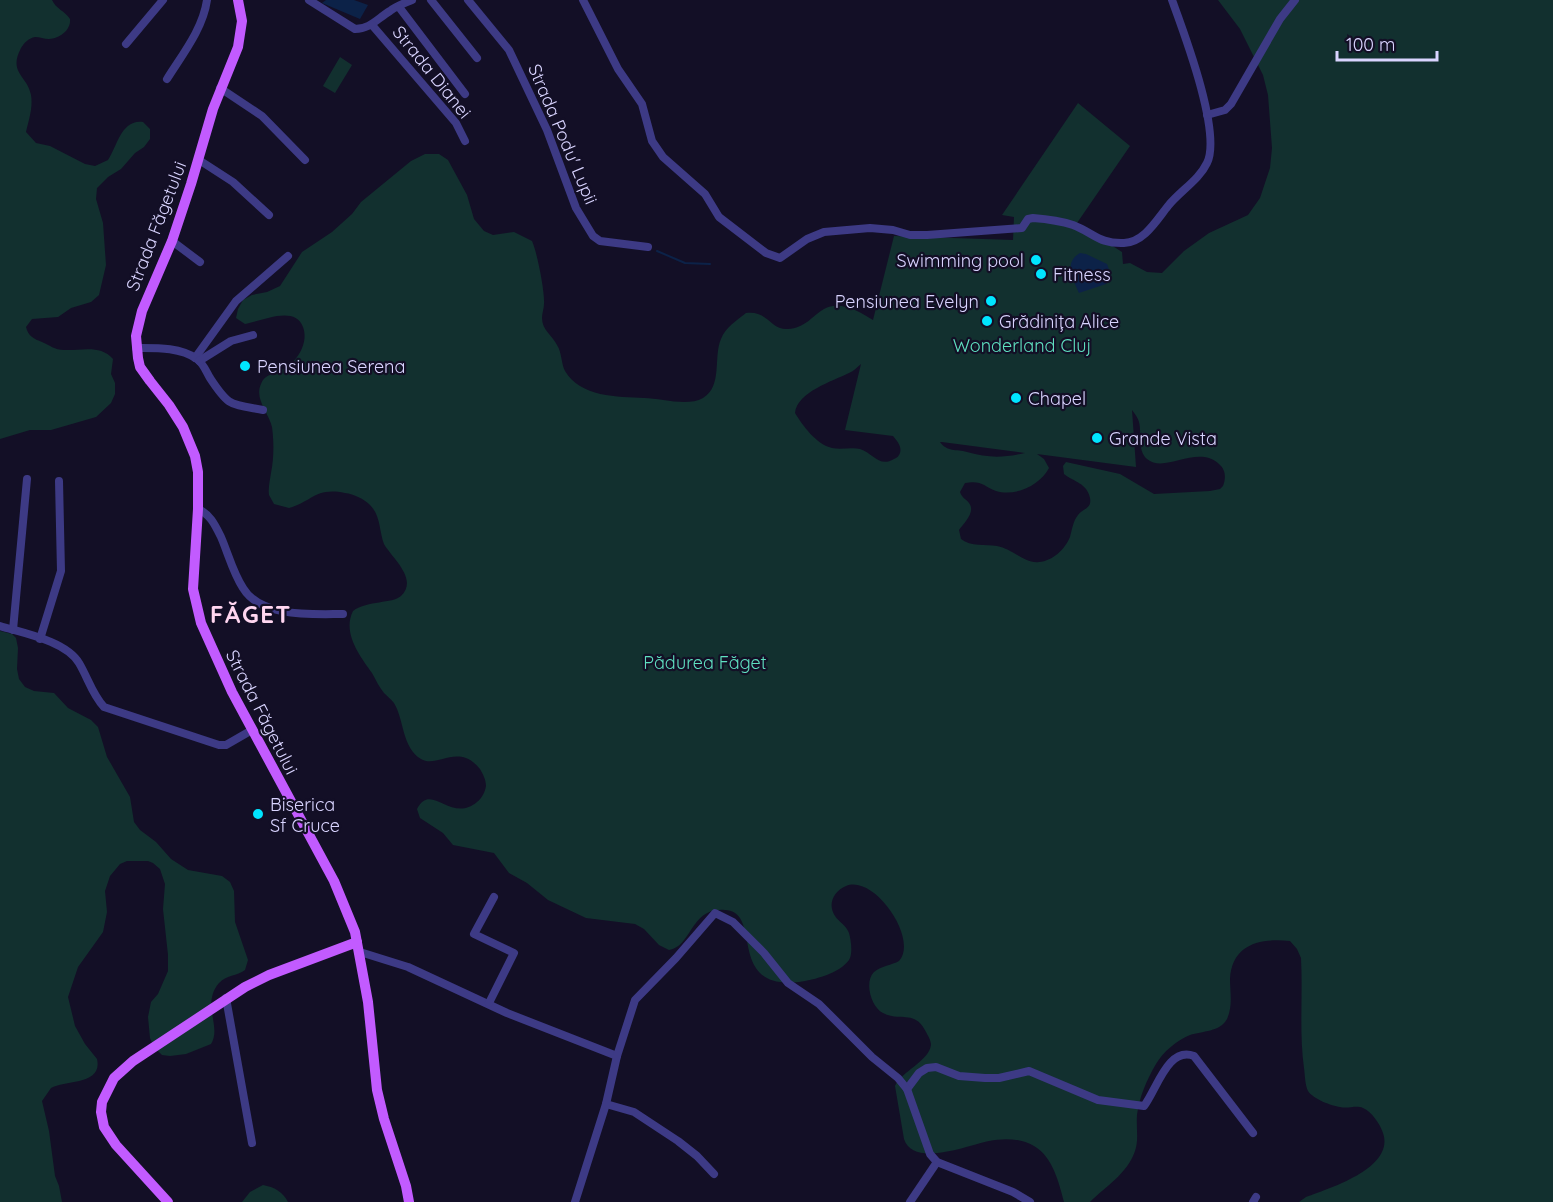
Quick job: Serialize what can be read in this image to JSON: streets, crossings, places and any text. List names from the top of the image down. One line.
{"streets":{"main road":["Strada Făgetului"],"street":["Strada Dianei","Strada Podu' Lupii"]},"districts":["FĂGET"],"parks":["Wonderland Cluj","Pădurea Făget"],"places":["Swimming pool","Fitness","Pensiunea Evelyn","Grădinița Alice","Pensiunea Serena","Chapel","Grande Vista","Biserica Sf Cruce"],"scale_bar":"100 m"}
